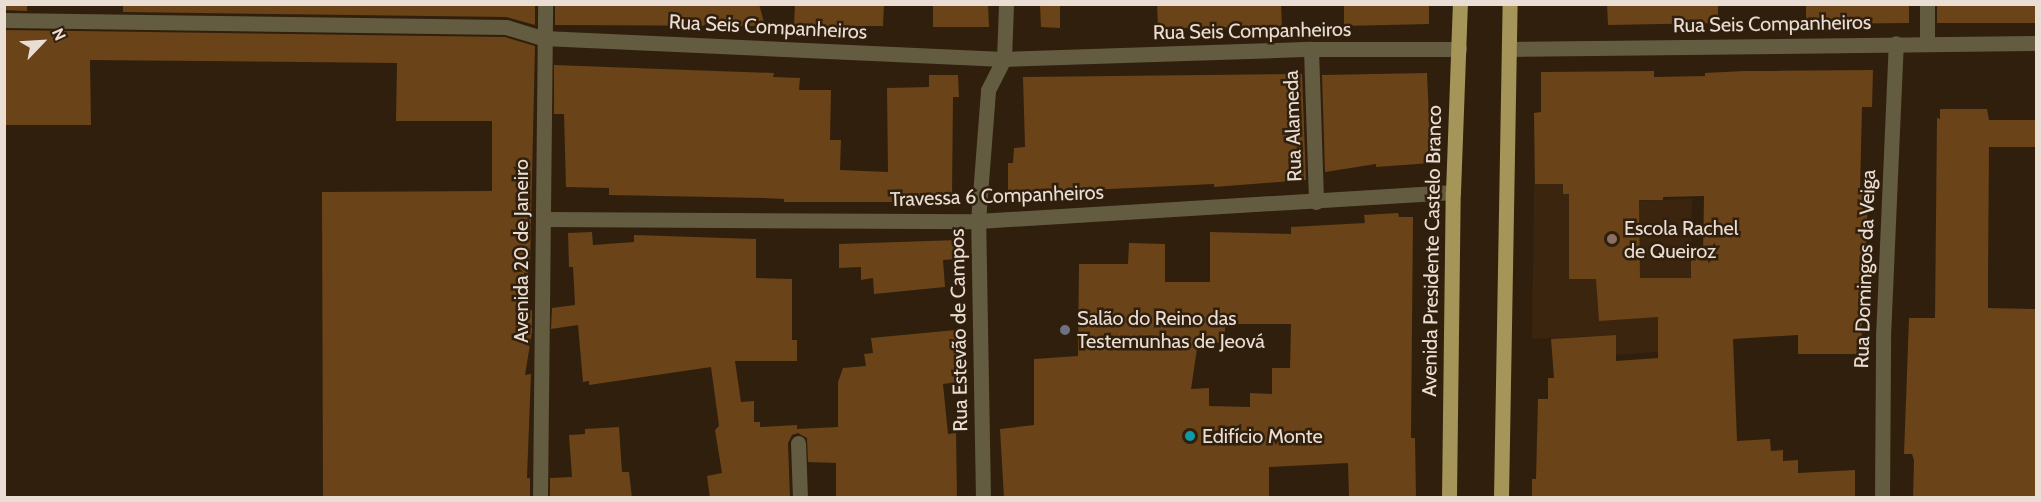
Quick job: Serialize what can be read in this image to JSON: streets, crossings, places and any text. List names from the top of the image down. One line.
{"streets":{"main road":["Avenida Presidente Castelo Branco"],"street":["Rua Seis Companheiros","Rua Alameda","Travessa 6 Companheiros","Avenida 20 de Janeiro","Rua Domingos da Veiga","Rua Estevão de Campos"]},"crossings":[["Rua Seis Companheiros","Rua Alameda"],["Rua Seis Companheiros","Avenida 20 de Janeiro"],["Rua Seis Companheiros","Avenida Presidente Castelo Branco"],["Rua Seis Companheiros","Rua Domingos da Veiga"],["Rua Seis Companheiros","Rua Estevão de Campos"],["Rua Alameda","Travessa 6 Companheiros"],["Travessa 6 Companheiros","Avenida 20 de Janeiro"],["Travessa 6 Companheiros","Avenida Presidente Castelo Branco"],["Travessa 6 Companheiros","Rua Estevão de Campos"]],"places":["Escola Rachel de Queiroz","Salão do Reino das Testemunhas de Jeová","Edifício Monte"],"north":"top right"}
